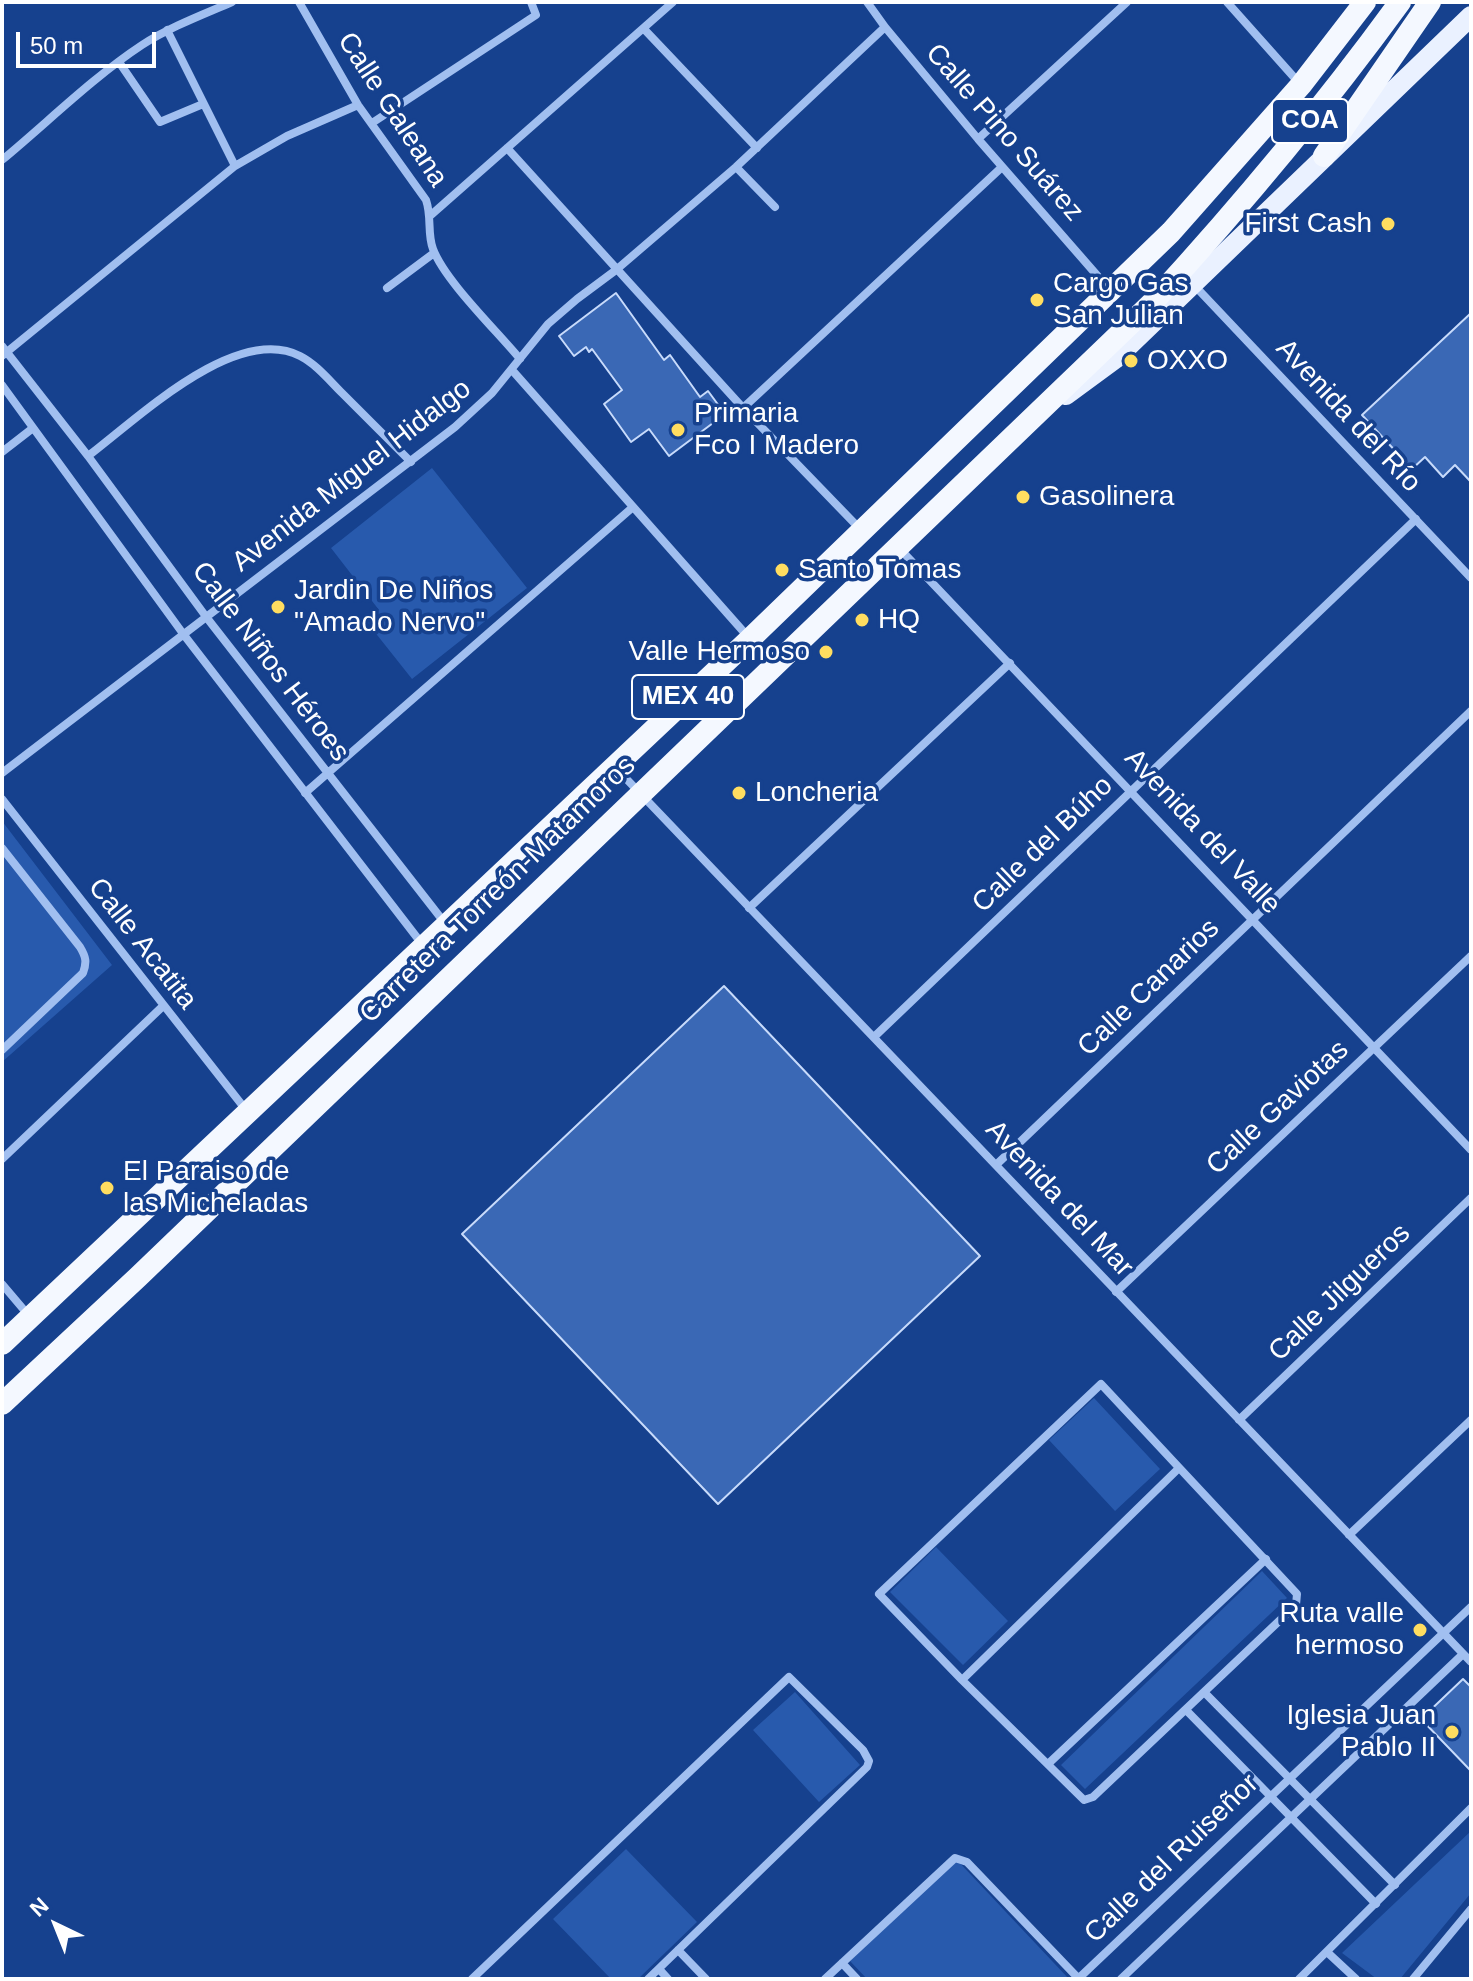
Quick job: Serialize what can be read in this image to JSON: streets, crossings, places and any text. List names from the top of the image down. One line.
{"streets":{"highway":["COA","MEX 40","Carretera Torreón-Matamoros"],"street":["Calle Galeana","Calle Pino Suárez","Avenida del Río","Avenida Miguel Hidalgo","Calle Niños Héroes","Avenida del Valle","Calle del Búho","Calle Acatita","Calle Canarios","Calle Gaviotas","Avenida del Mar","Calle Jilgueros","Calle del Ruiseñor"]},"crossings":[["COA","Carretera Torreón-Matamoros"],["Calle Pino Suárez","Avenida Miguel Hidalgo"],["Calle Pino Suárez","MEX 40"],["Avenida del Río","Calle del Búho"],["Avenida Miguel Hidalgo","Calle Niños Héroes"],["Calle Niños Héroes","MEX 40"],["MEX 40","Calle Acatita"],["MEX 40","Avenida del Mar"],["Avenida del Valle","Calle del Búho"],["Avenida del Valle","Carretera Torreón-Matamoros"],["Avenida del Valle","Calle Canarios"],["Avenida del Valle","Calle Gaviotas"],["Calle del Búho","Avenida del Mar"],["Carretera Torreón-Matamoros","Avenida del Mar"],["Calle Canarios","Avenida del Mar"],["Calle Gaviotas","Avenida del Mar"],["Avenida del Mar","Calle Jilgueros"],["Avenida del Mar","Calle del Ruiseñor"]],"places":["First Cash","Cargo Gas San Julian","OXXO","Primaria Fco I Madero","Gasolinera","Santo Tomas","Jardin De Niños \"Amado Nervo\"","HQ","Valle Hermoso","Loncheria","El Paraiso de las Micheladas","Ruta valle hermoso","Iglesia Juan Pablo II"],"scale_bar":"50 m","north":"top left"}
